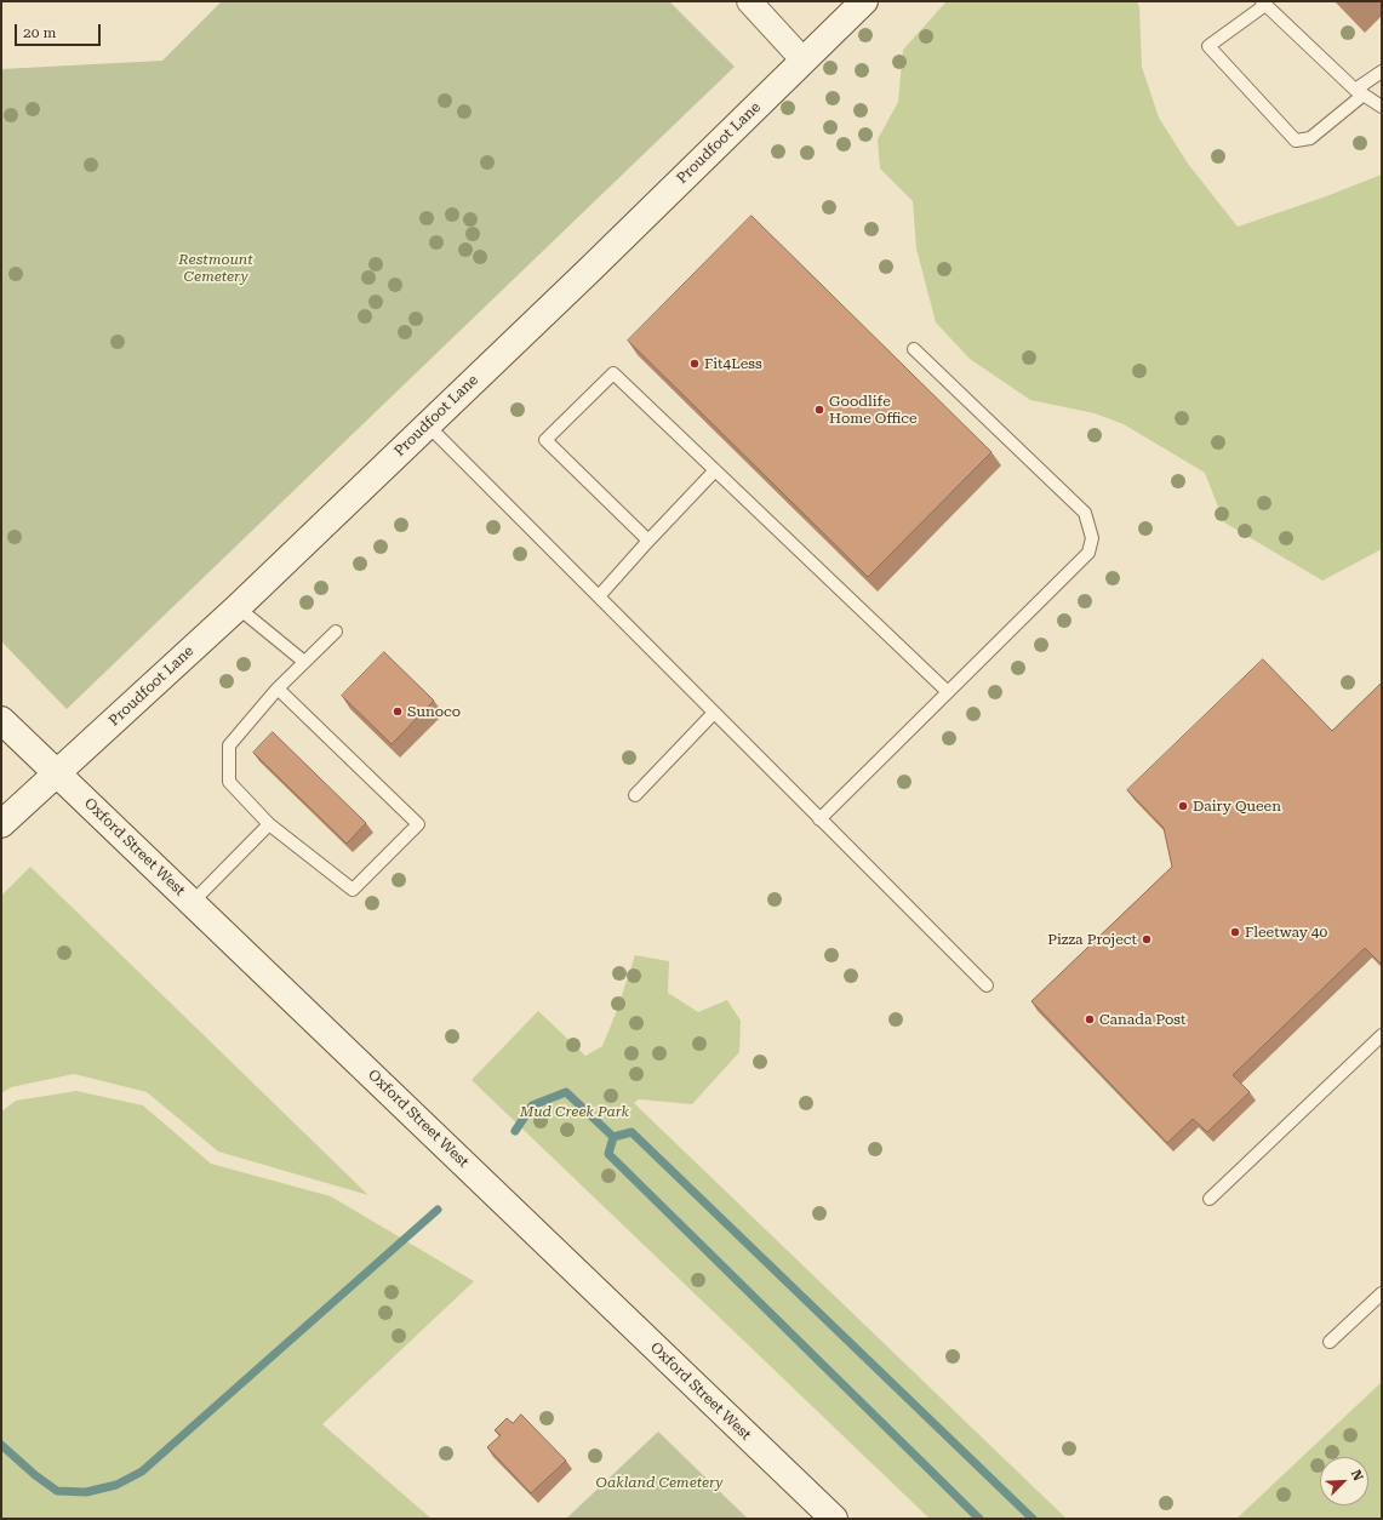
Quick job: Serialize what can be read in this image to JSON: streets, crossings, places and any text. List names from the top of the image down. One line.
{"streets":{"street":["Proudfoot Lane","Oxford Street West"]},"crossings":[["Proudfoot Lane","Oxford Street West"]],"parks":["Restmount Cemetery","Mud Creek Park","Oakland Cemetery"],"places":["Fit4Less","Goodlife Home Office","Sunoco","Dairy Queen","Fleetway 40","Pizza Project","Canada Post"],"scale_bar":"20 m","north":"top right"}
